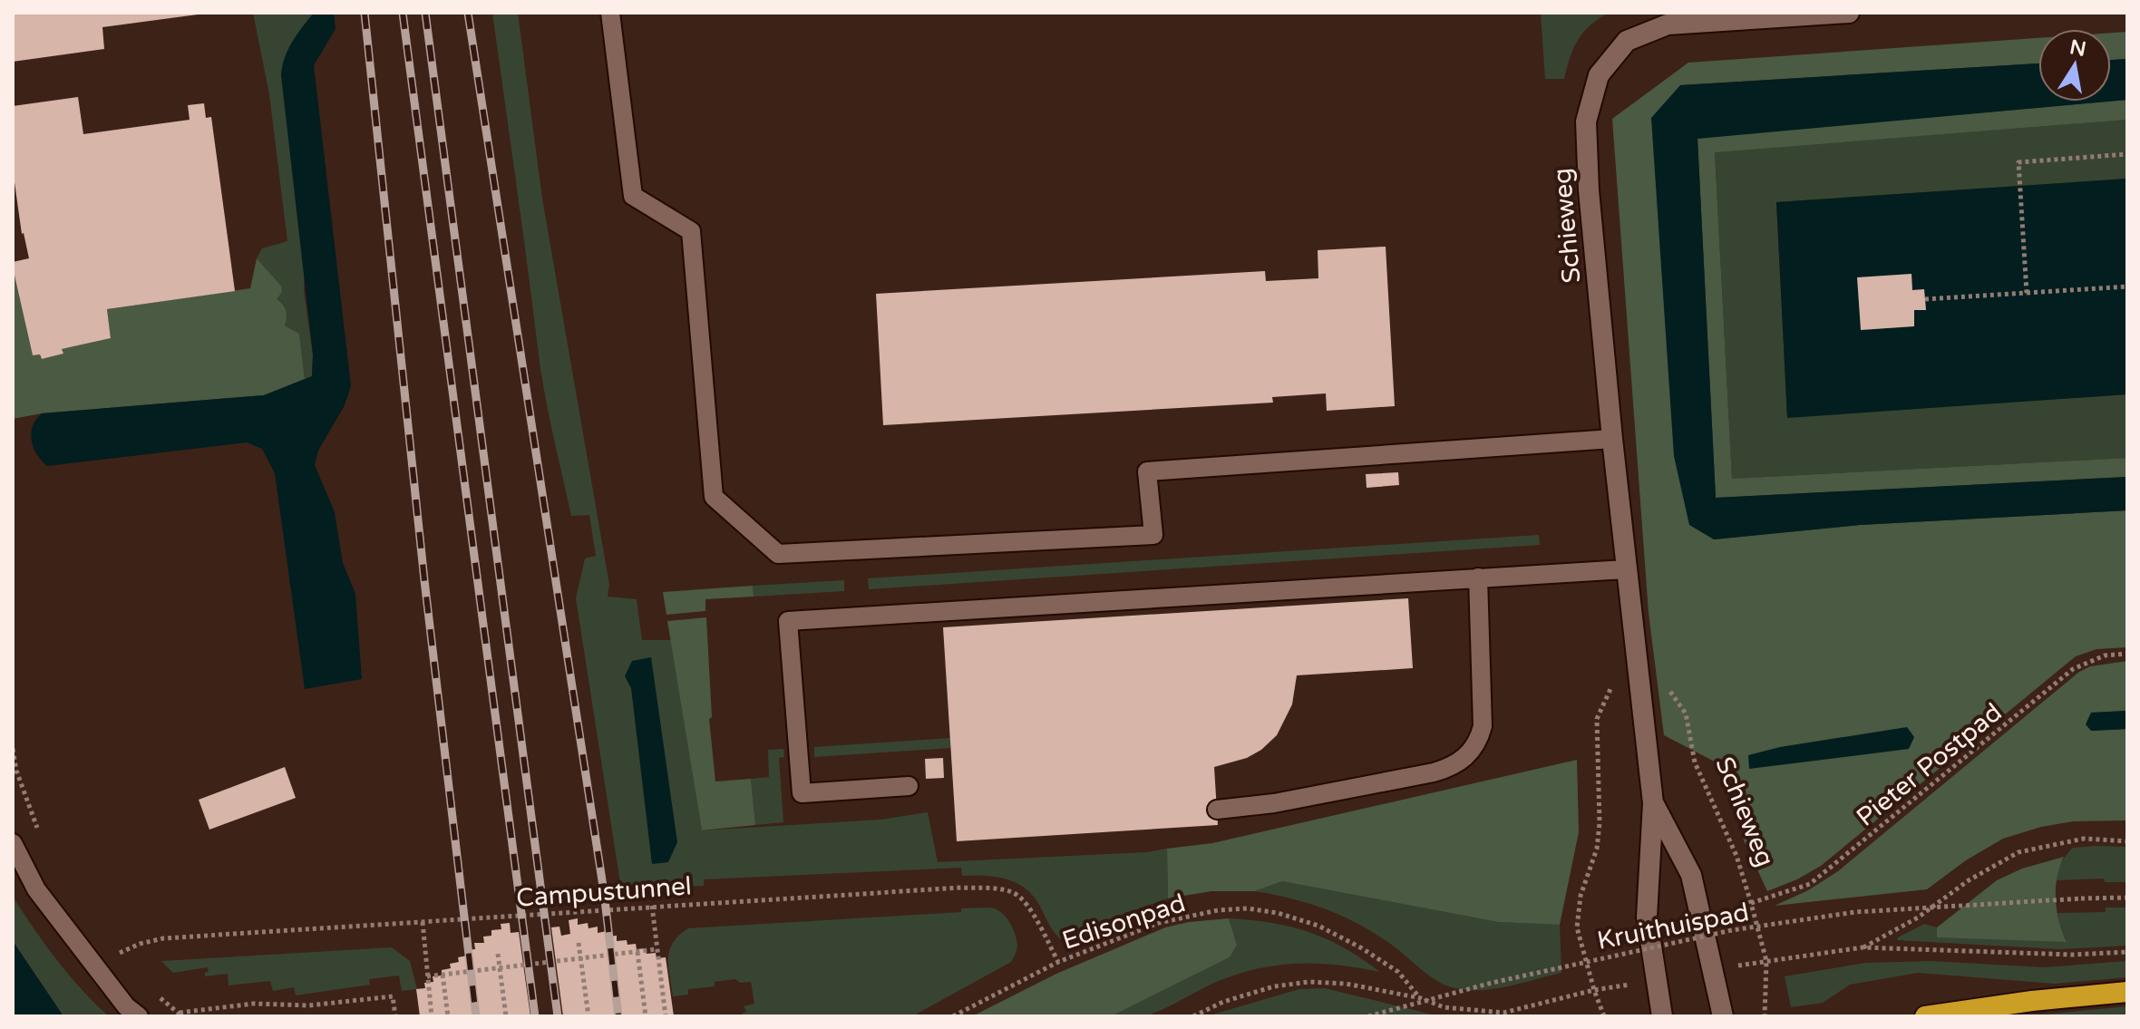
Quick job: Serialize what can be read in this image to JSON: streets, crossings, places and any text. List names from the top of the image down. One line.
{"streets":{"street":["Schieweg"],"path":["Pieter Postpad","Campustunnel","Edisonpad","Kruithuispad"]},"crossings":[["Schieweg","Pieter Postpad"],["Campustunnel","Edisonpad"],["Edisonpad","Kruithuispad"]],"north":"top"}
